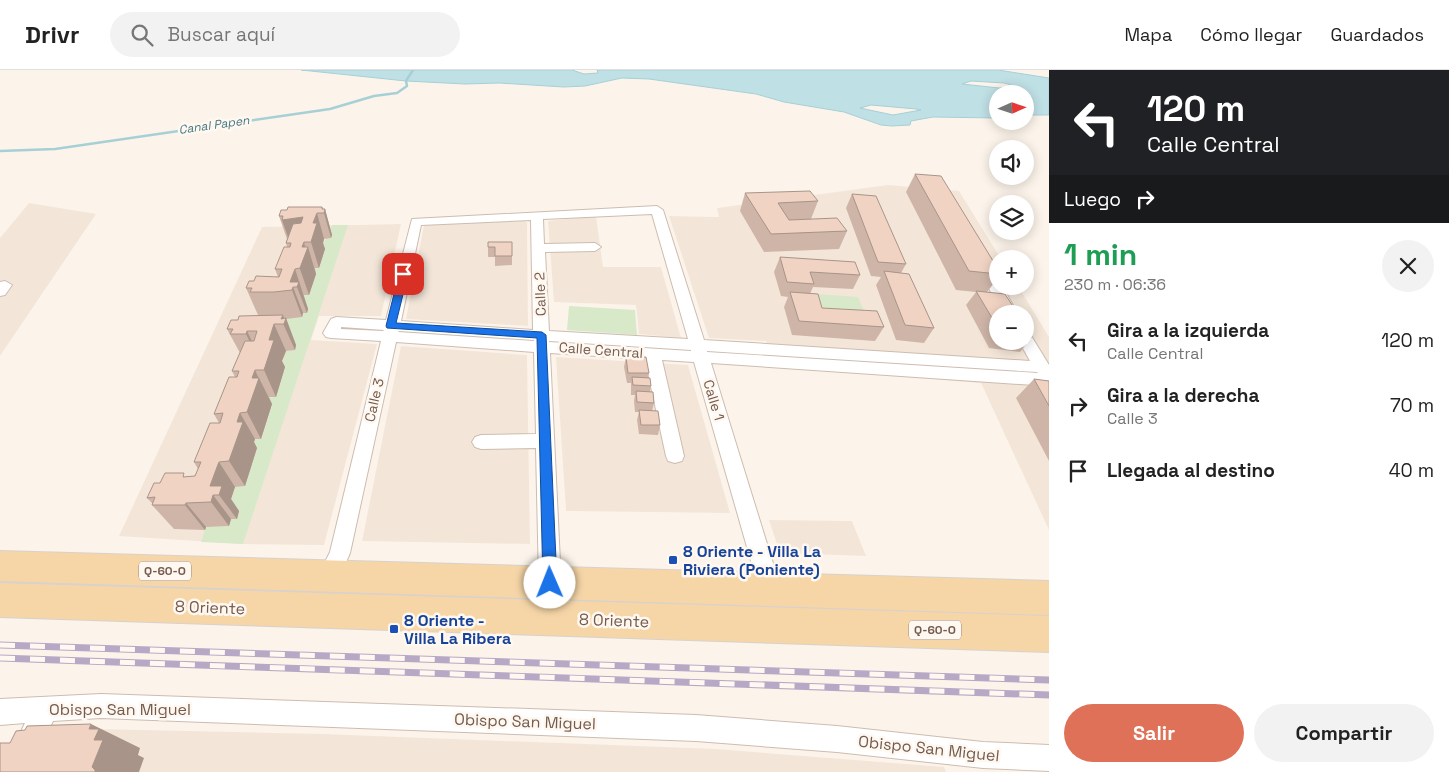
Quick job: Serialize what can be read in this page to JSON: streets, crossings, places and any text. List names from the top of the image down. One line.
{"streets":{"main road":["Q-60-O","8 Oriente"],"street":["Calle 2","Calle Central","Calle 3","Calle 1","Obispo San Miguel"]},"crossings":[["Calle 2","Calle Central"],["Calle 2","Calle 3"],["Calle 2","Calle 1"],["Calle 2","Q-60-O"],["Calle Central","Calle 3"],["Calle Central","Calle 1"],["Calle 3","Calle 1"],["Calle 3","Q-60-O"],["Calle 1","Q-60-O"]],"water":["Canal Papen"],"places":{"transit":["8 Oriente - Villa La Riviera (Poniente)","8 Oriente - Villa La Ribera"]},"north":"right","page":{"header":"Drivr","search":"Buscar aquí","nav":["Mapa","Cómo llegar","Guardados"],"turn":["120 m","Calle Central"],"map_buttons":["+","−"],"then":"Luego","heading":["1 min","230 m · 06:36"],"list":[{"name":"Gira a la izquierda","note":"Calle Central","value":"120 m"},{"name":"Gira a la derecha","note":"Calle 3","value":"70 m"},{"name":"Llegada al destino","value":"40 m"}],"buttons":["Salir","Compartir"]}}
